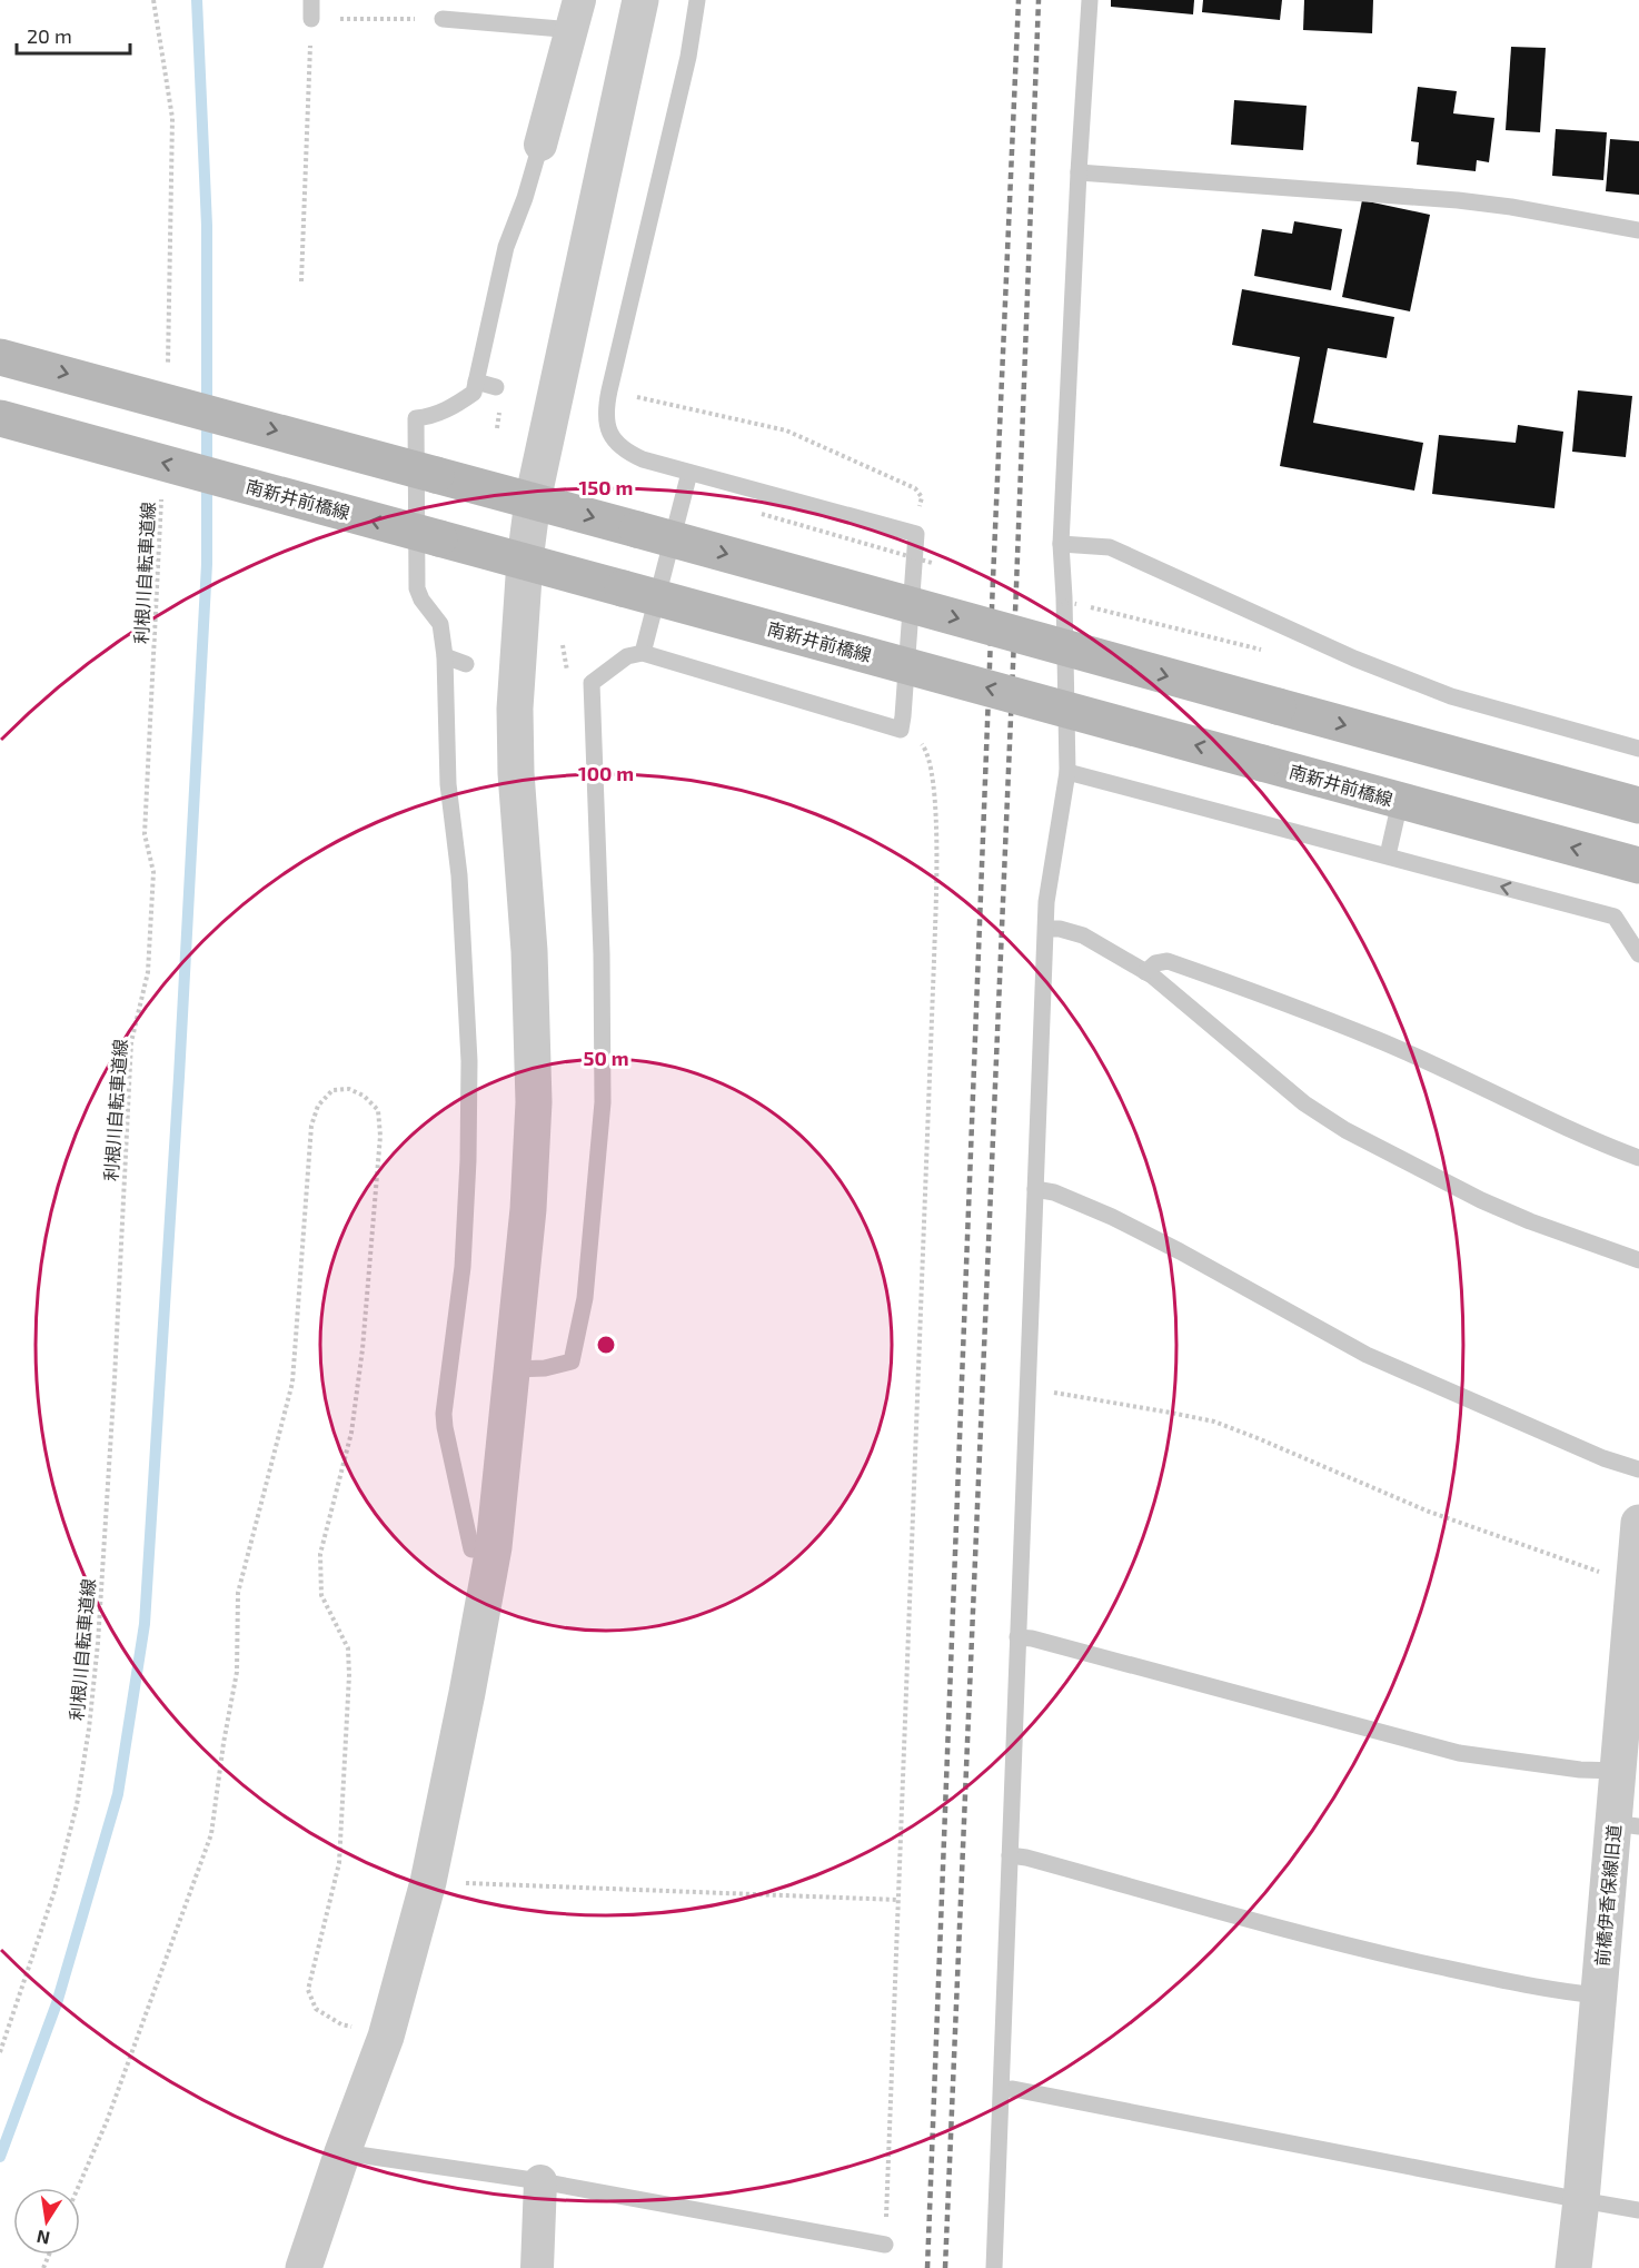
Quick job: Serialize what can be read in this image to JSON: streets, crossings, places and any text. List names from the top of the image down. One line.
{"streets":{"main road":["南新井前橋線"],"street":["前橋伊香保線旧道"],"path":["利根川自転車道線"]},"scale_bar":"20 m","north":"bottom","rings":["150 m","100 m","50 m"]}
